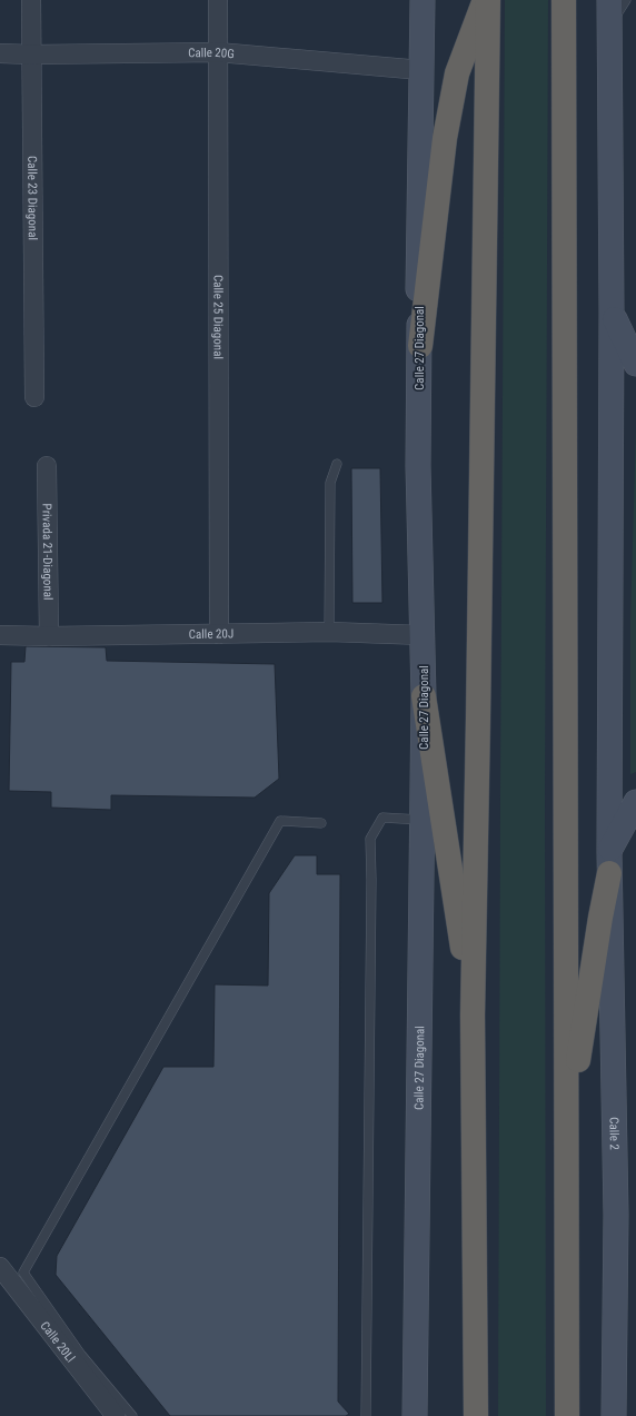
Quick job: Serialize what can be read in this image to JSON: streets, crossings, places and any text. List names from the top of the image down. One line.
{"streets":{"main road":["Calle 27 Diagonal","Calle 2"],"street":["Calle 20G","Calle 23 Diagonal","Calle 25 Diagonal","Privada 21-Diagonal","Calle 20J","Calle 20Ll"]},"crossings":[["Calle 20G","Calle 23 Diagonal"],["Calle 20G","Calle 25 Diagonal"],["Calle 20G","Calle 27 Diagonal"],["Calle 25 Diagonal","Calle 20J"],["Calle 27 Diagonal","Calle 20J"],["Privada 21-Diagonal","Calle 20J"]]}
